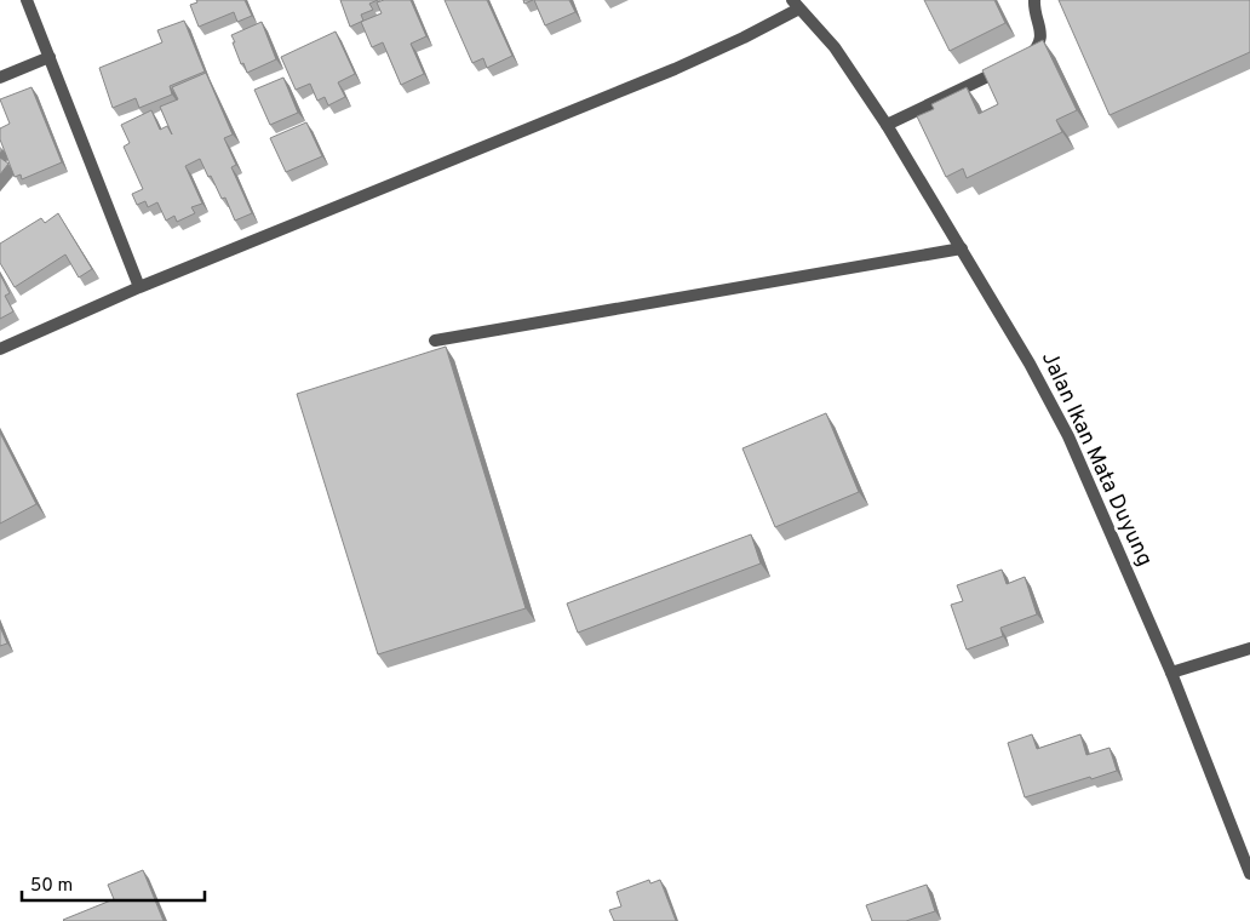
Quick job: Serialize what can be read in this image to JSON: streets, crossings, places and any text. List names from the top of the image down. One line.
{"streets":{"street":["Jalan Ikan Mata Duyung"]},"scale_bar":"50 m"}
